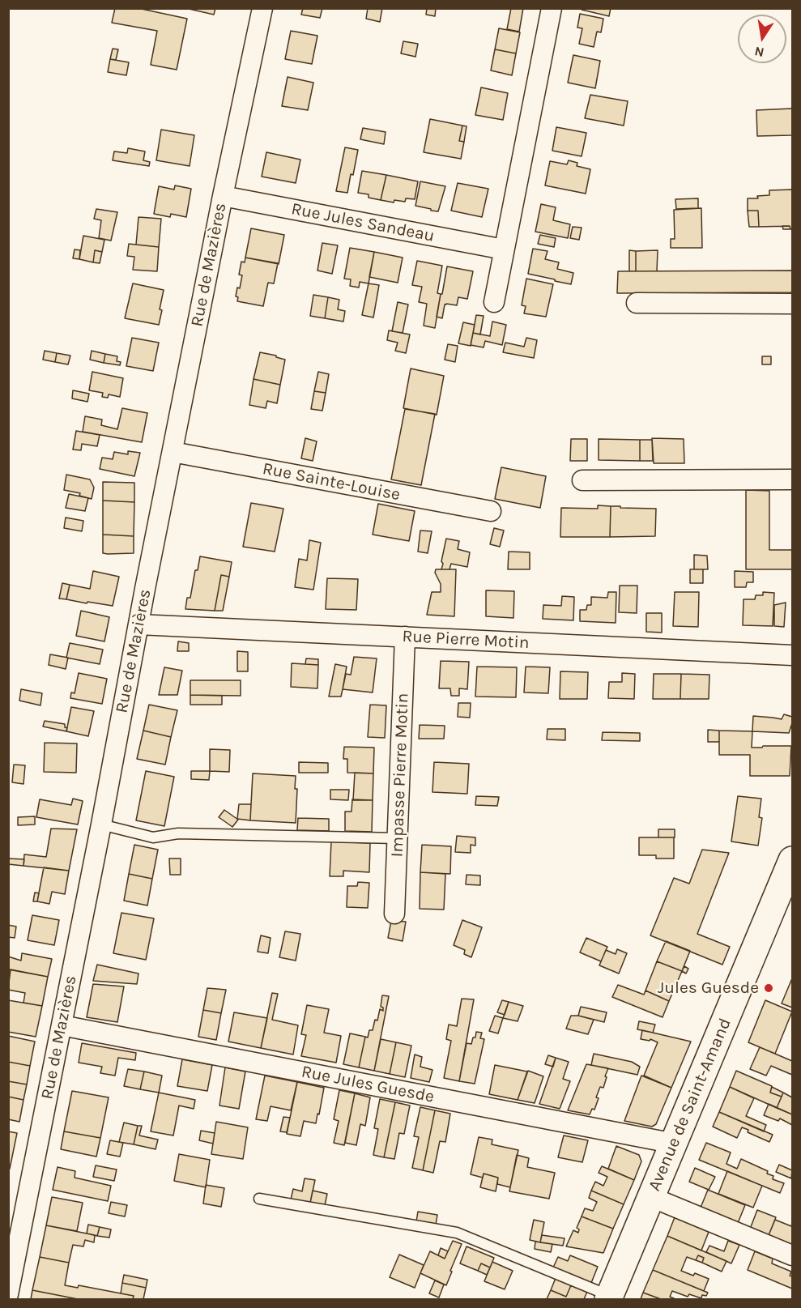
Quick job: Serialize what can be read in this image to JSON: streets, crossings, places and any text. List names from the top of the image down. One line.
{"streets":{"main road":["Avenue de Saint-Amand"],"street":["Rue Jules Sandeau","Rue de Mazières","Rue Sainte-Louise","Rue Pierre Motin","Impasse Pierre Motin","Rue Jules Guesde"]},"crossings":[["Rue Jules Sandeau","Rue de Mazières"],["Rue de Mazières","Rue Sainte-Louise"],["Rue de Mazières","Rue Pierre Motin"],["Rue de Mazières","Rue Jules Guesde"],["Rue Pierre Motin","Impasse Pierre Motin"],["Rue Jules Guesde","Avenue de Saint-Amand"]],"places":["Jules Guesde"],"north":"bottom"}
